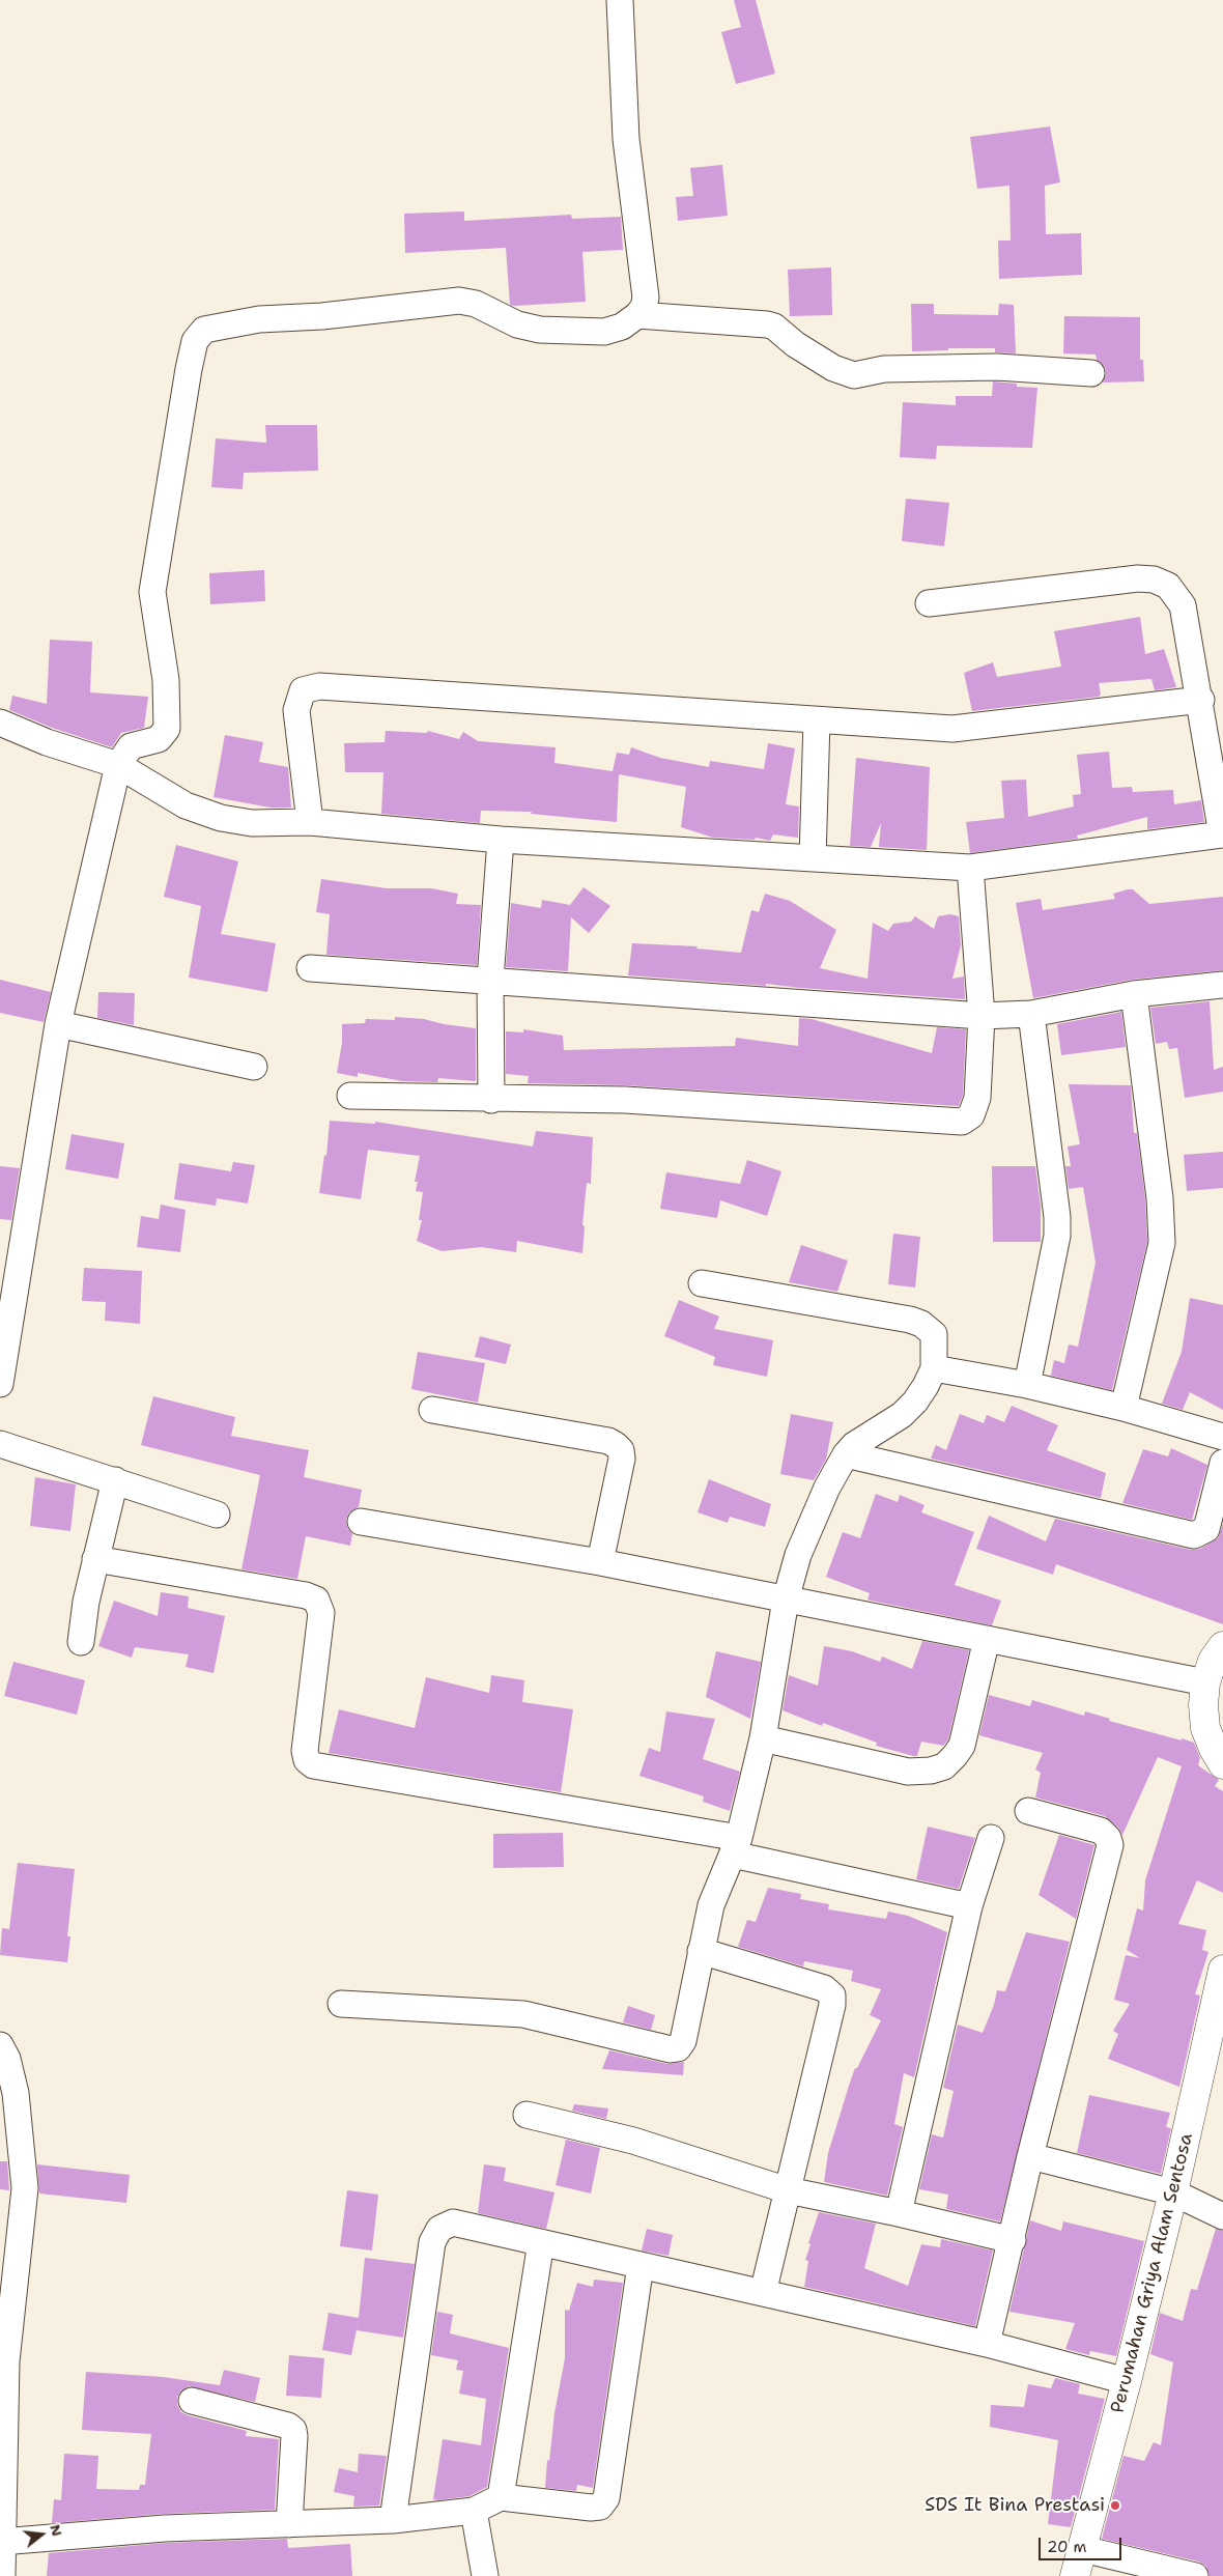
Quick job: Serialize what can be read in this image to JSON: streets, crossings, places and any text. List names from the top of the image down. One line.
{"streets":{"street":["Perumahan Griya Alam Sentosa"]},"places":["SDS It Bina Prestasi"],"scale_bar":"20 m","north":"right"}
